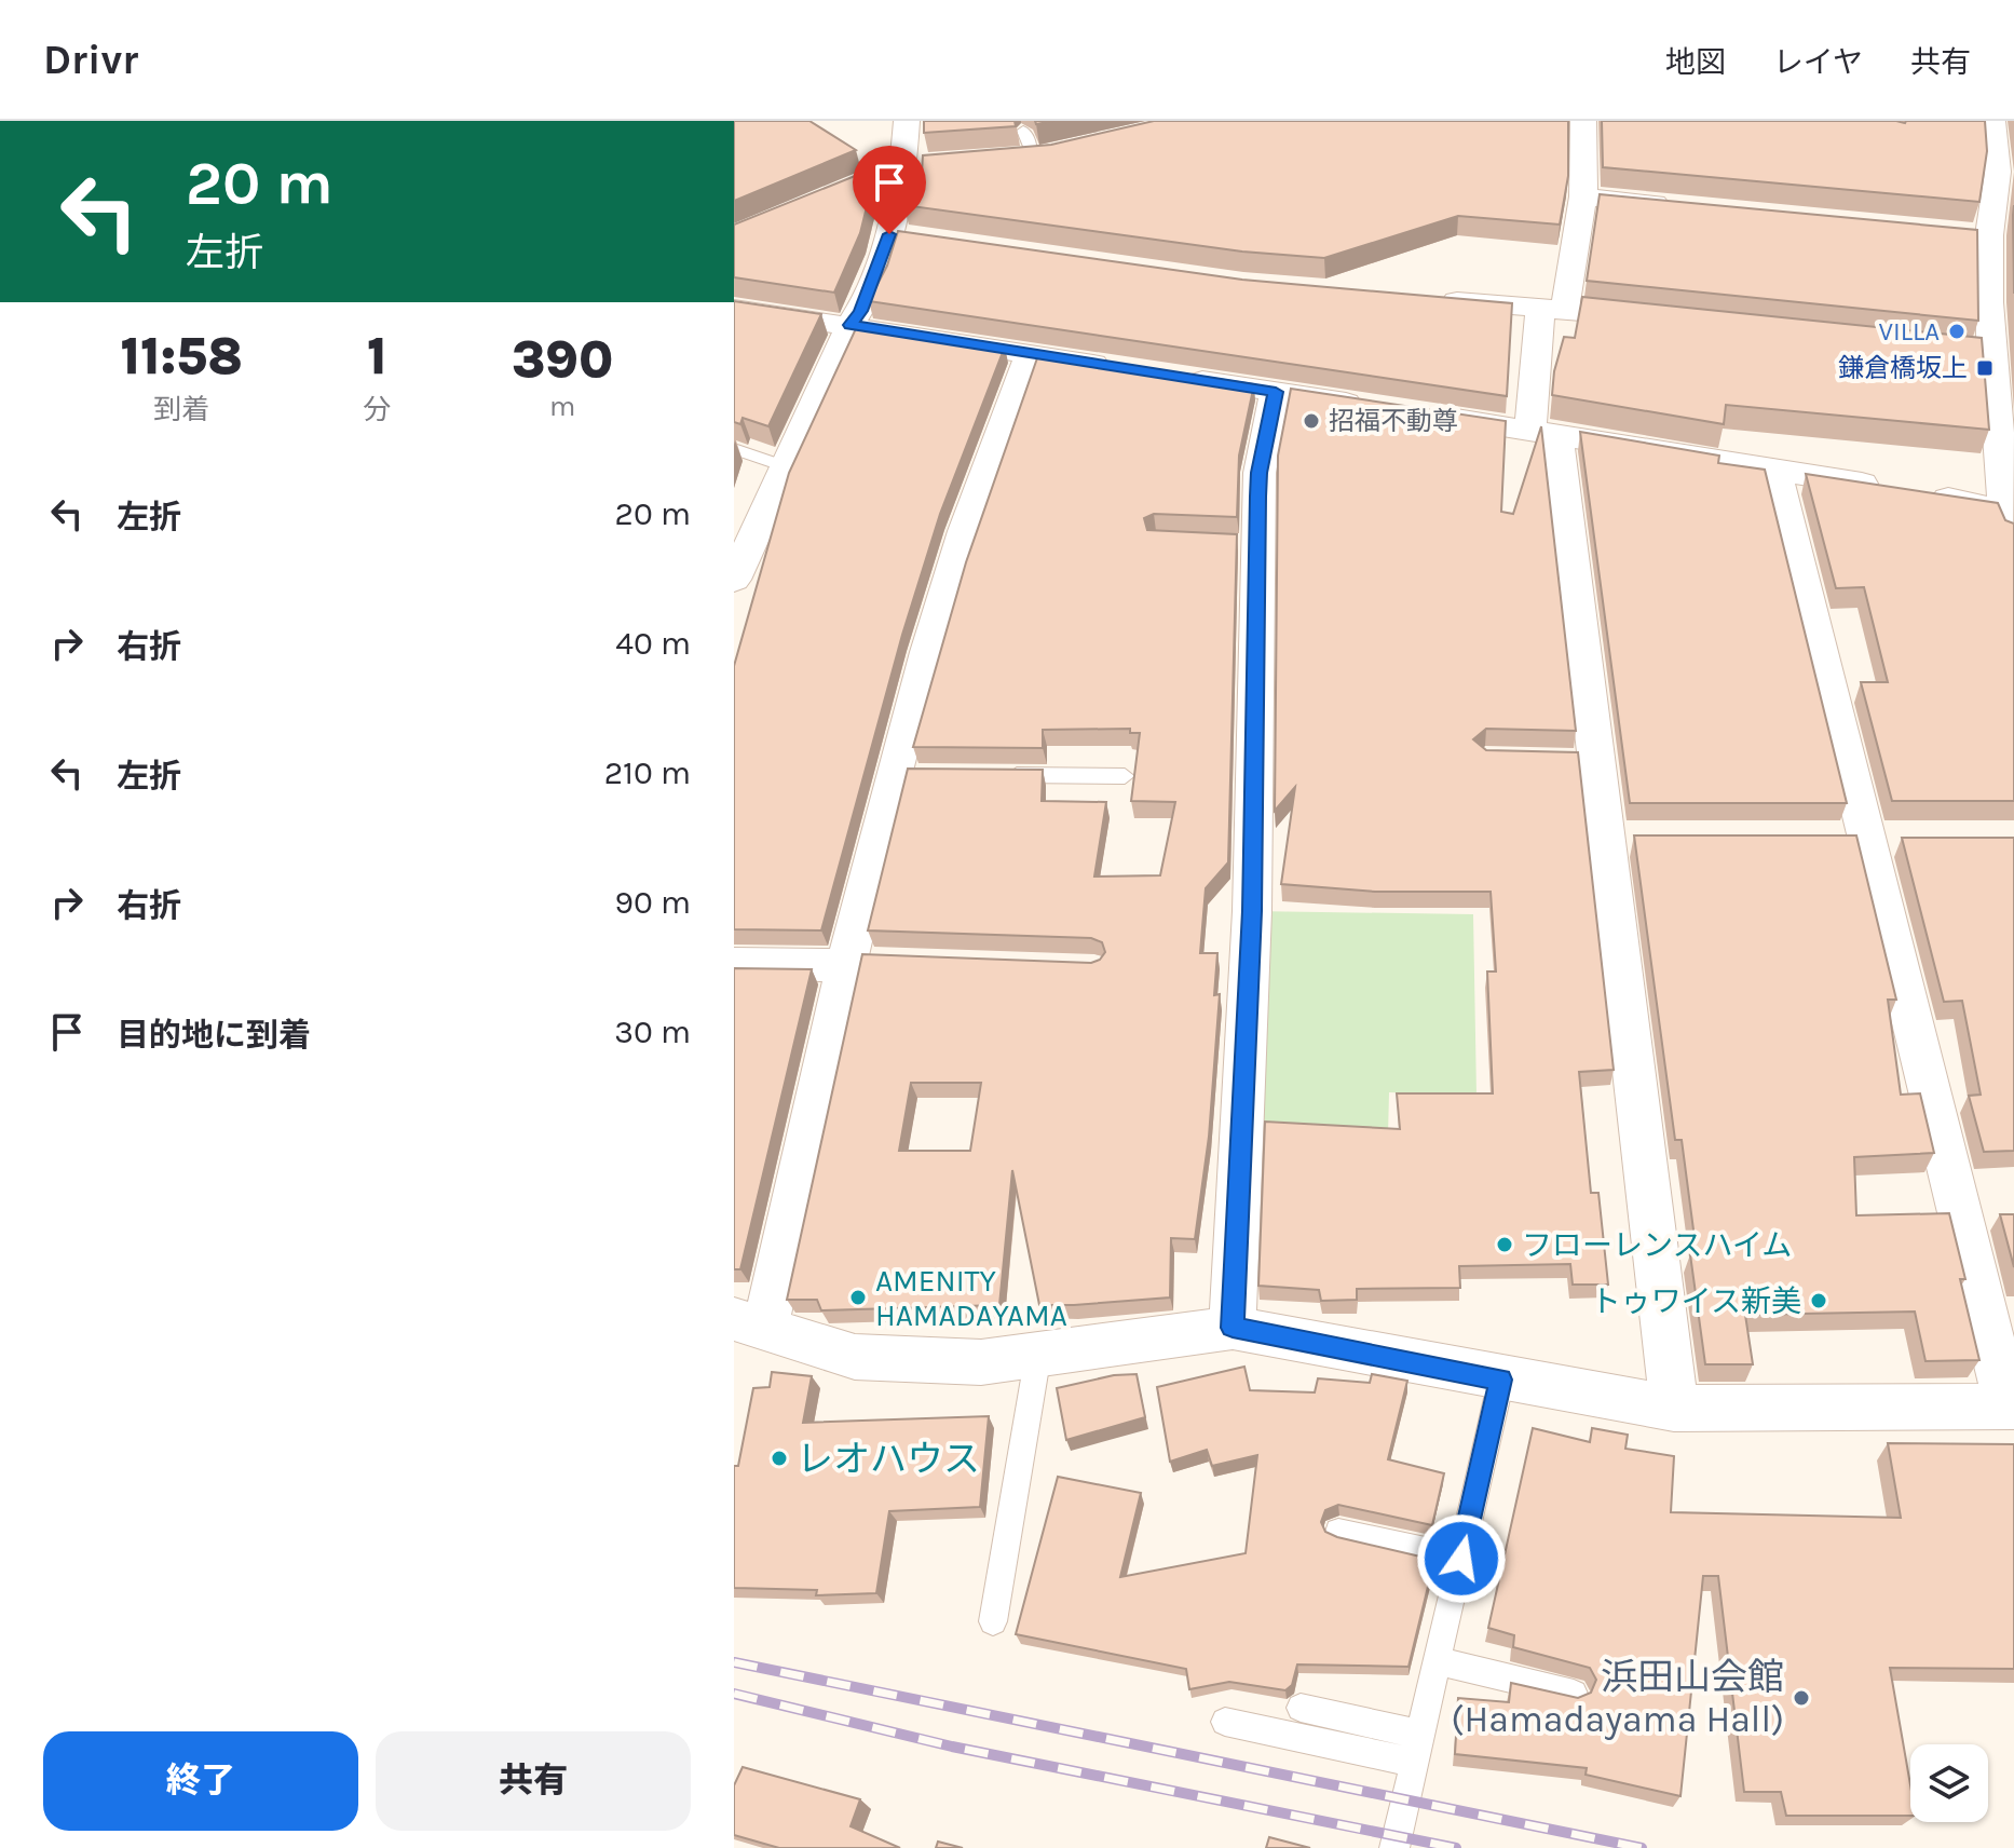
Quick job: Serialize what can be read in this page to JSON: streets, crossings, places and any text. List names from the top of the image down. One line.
{"places":{"other":["VILLA","招福不動尊","フローレンスハイム","AMENITY HAMADAYAMA","トゥワイス新美","レオハウス","浜田山会館 (Hamadayama Hall)"],"transit":["鎌倉橋坂上"]},"page":{"header":"Drivr","nav":["地図","レイヤ","共有"],"turn":["20 m","左折"],"eta":["11:58","到着","1","分","390","m"],"list":[{"name":"左折","value":"20 m"},{"name":"右折","value":"40 m"},{"name":"左折","value":"210 m"},{"name":"右折","value":"90 m"},{"name":"目的地に到着","value":"30 m"}],"buttons":["終了","共有"]}}
